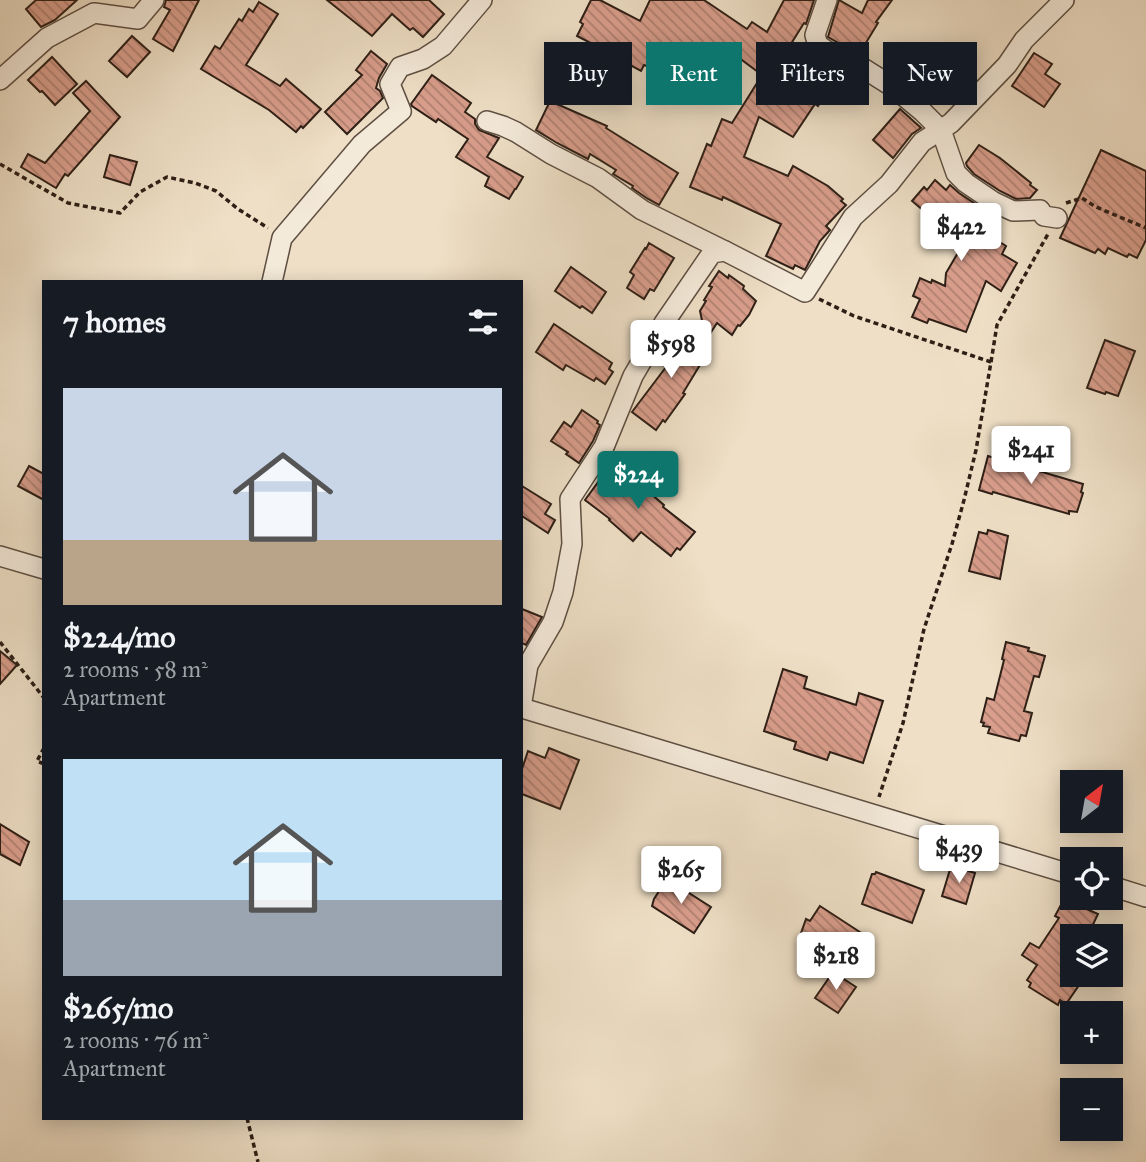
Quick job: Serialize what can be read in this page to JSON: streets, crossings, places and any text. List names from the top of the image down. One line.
{"north":"top right","page":{"chip":["Buy","Rent","Filters","New"],"price":["$422","$598","$241","$224","$439","$265","$218"],"heading":"7 homes","list":[{"name":"$224/mo","note":"2 rooms · 58 m² · Apartment"},{"name":"$265/mo","note":"2 rooms · 76 m² · Apartment"}],"map_buttons":["+","−"]}}
